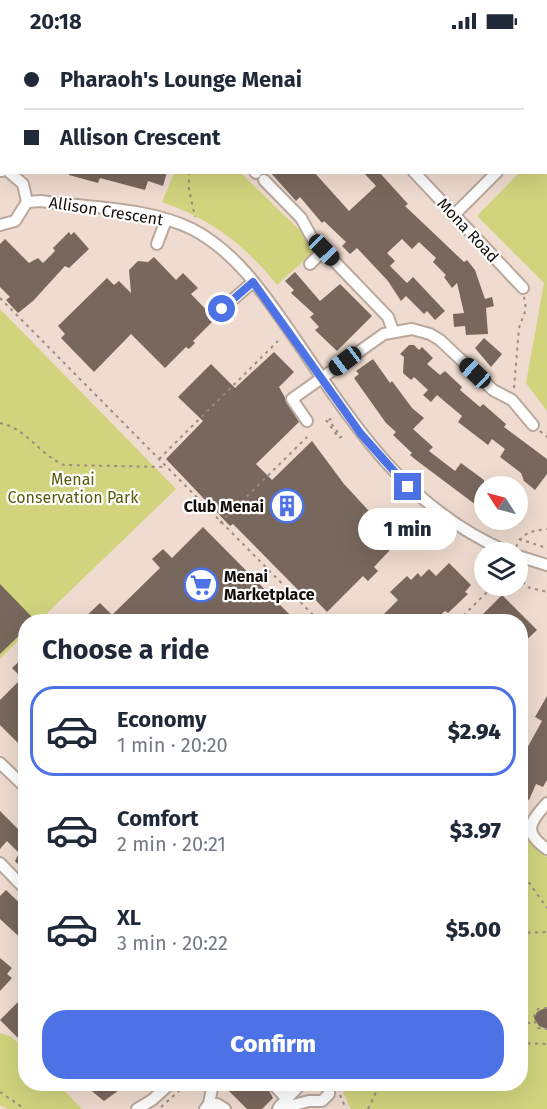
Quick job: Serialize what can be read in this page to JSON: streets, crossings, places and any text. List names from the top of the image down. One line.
{"streets":{"street":["Allison Crescent","Mona Road"]},"parks":["Menai Conservation Park"],"places":{"building":["Club Menai"],"supermarket":["Menai Marketplace"]},"north":"top left","page":{"status":"20:18","banner":["Pharaoh's Lounge Menai","Allison Crescent"],"bubble":"1 min","heading":"Choose a ride","list":[{"name":"Economy","note":"1 min · 20:20","value":"$2.94"},{"name":"Comfort","note":"2 min · 20:21","value":"$3.97"},{"name":"XL","note":"3 min · 20:22","value":"$5.00"}],"buttons":"Confirm"}}
